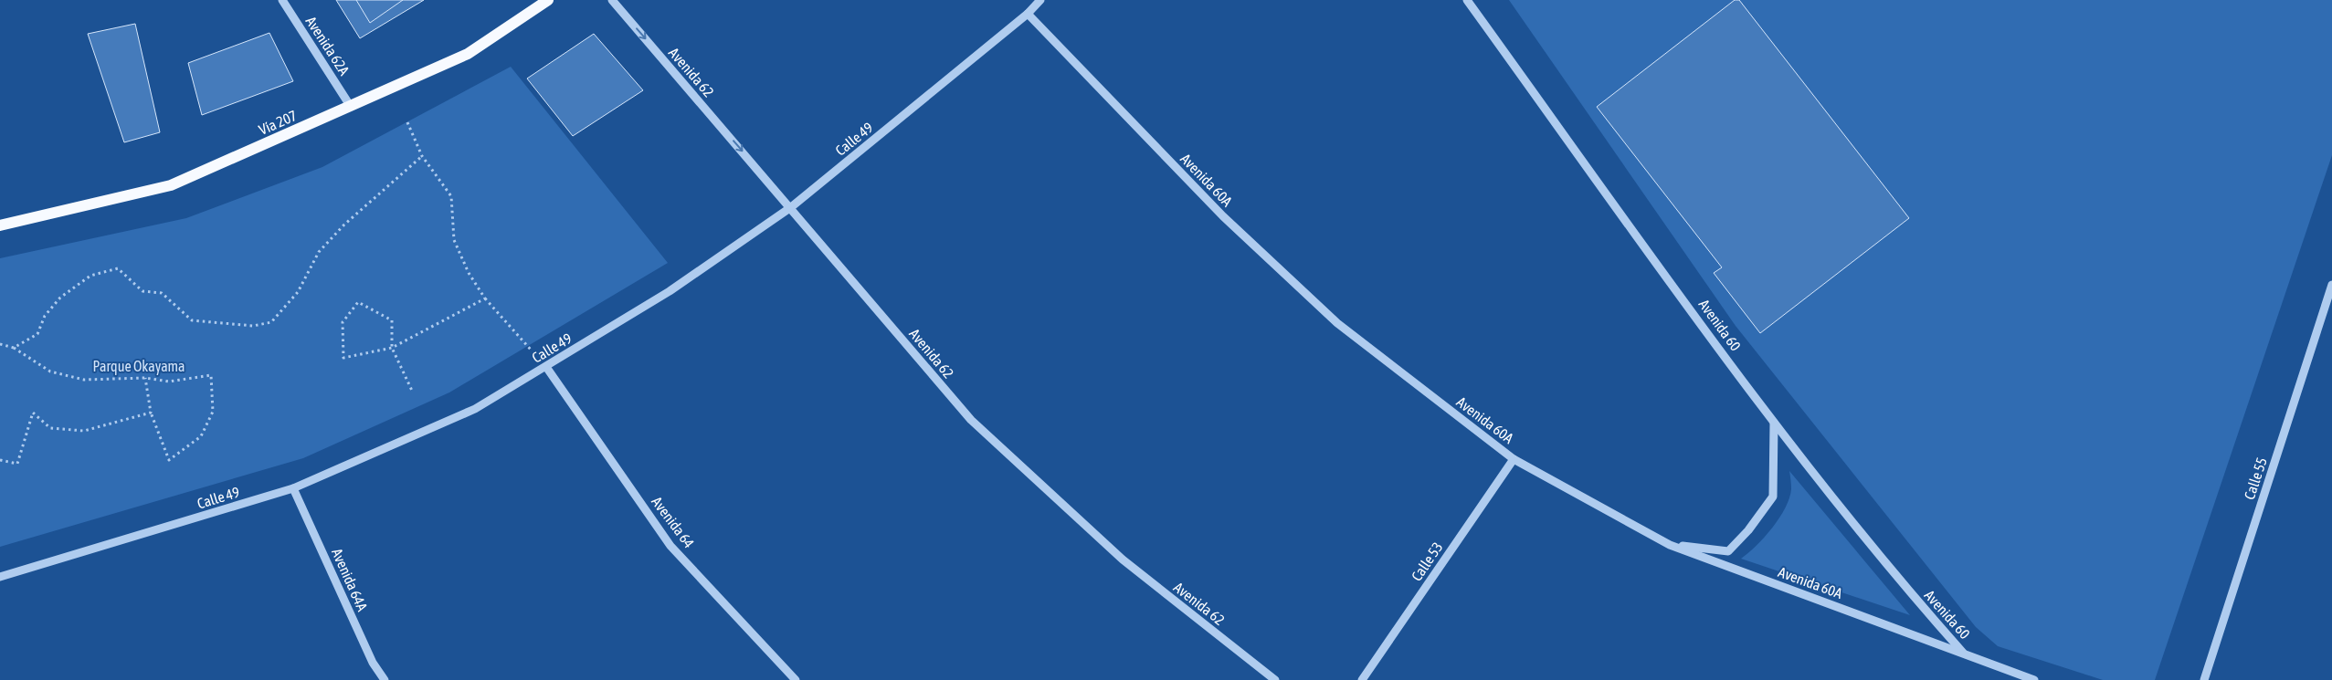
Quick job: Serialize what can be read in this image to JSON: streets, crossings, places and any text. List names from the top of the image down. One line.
{"streets":{"main road":["Vía 207"],"street":["Avenida 62A","Avenida 62","Calle 49","Avenida 60A","Avenida 60","Calle 55","Avenida 64","Calle 53","Avenida 64A"]},"crossings":[["Avenida 62A","Vía 207"],["Avenida 62","Calle 49"],["Calle 49","Avenida 60A"],["Calle 49","Avenida 64"],["Calle 49","Avenida 64A"],["Avenida 60A","Avenida 60"],["Avenida 60A","Calle 53"]],"parks":["Parque Okayama"]}
